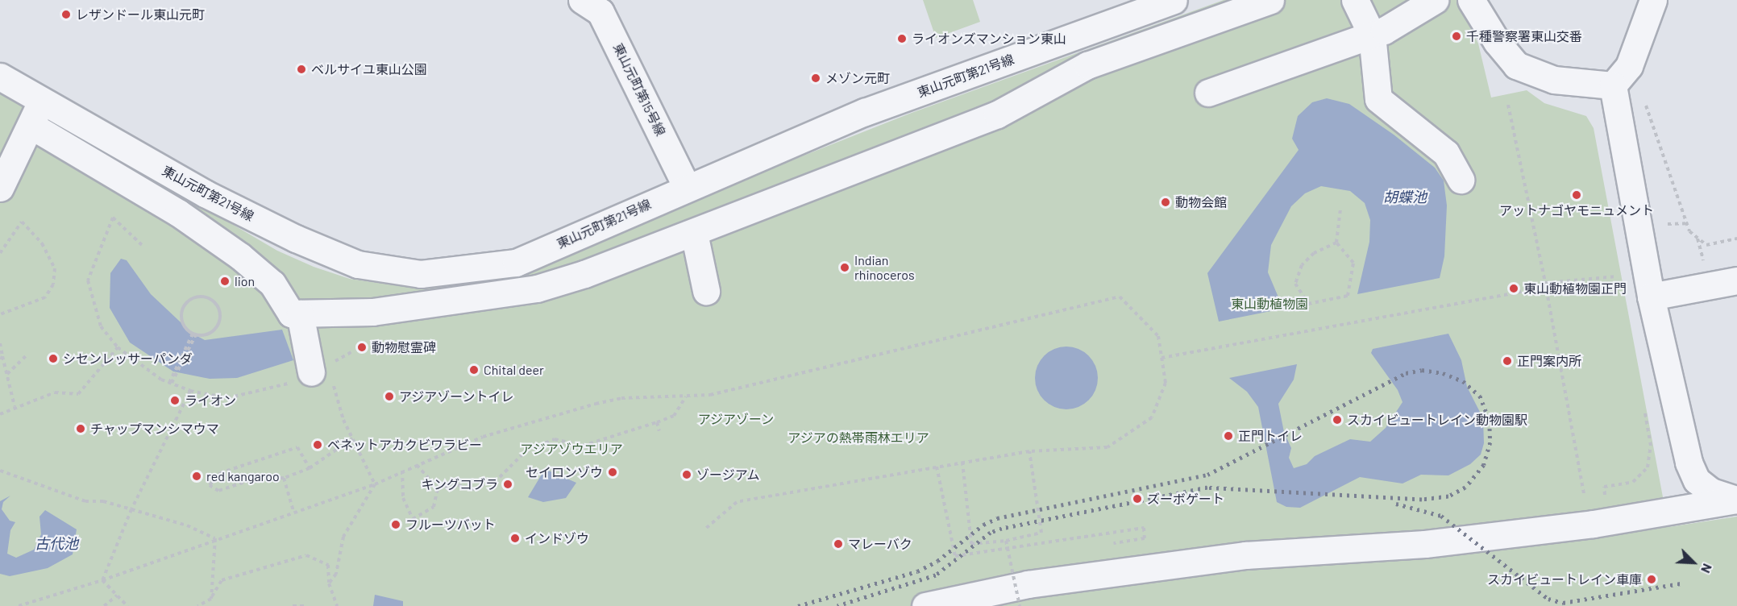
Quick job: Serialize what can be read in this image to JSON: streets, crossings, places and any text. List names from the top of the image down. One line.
{"streets":{"street":["東山元町第21号線","東山元町第15号線"]},"crossings":[["東山元町第21号線","東山元町第15号線"]],"water":["胡蝶池","古代池"],"parks":["東山動植物園","アジアゾーン","アジアの熱帯雨林エリア","アジアゾウエリア"],"places":["レザンドール東山元町","千種警察署東山交番","ライオンズマンション東山","ベルサイユ東山公園","メゾン元町","アットナゴヤモニュメント","動物会館","Indian rhinoceros","lion","東山動植物園正門","動物慰霊碑","シセンレッサーパンダ","正門案内所","Chital deer","アジアゾーントイレ","ライオン","スカイビュートレイン動物園駅","チャップマンシマウマ","正門トイレ","ベネットアカクビワラビー","セイロンゾウ","ゾージアム","red kangaroo","キングコブラ","ズーボゲート","フルーツバット","インドゾウ","マレーバク","スカイビュートレイン車庫"],"north":"bottom right"}
